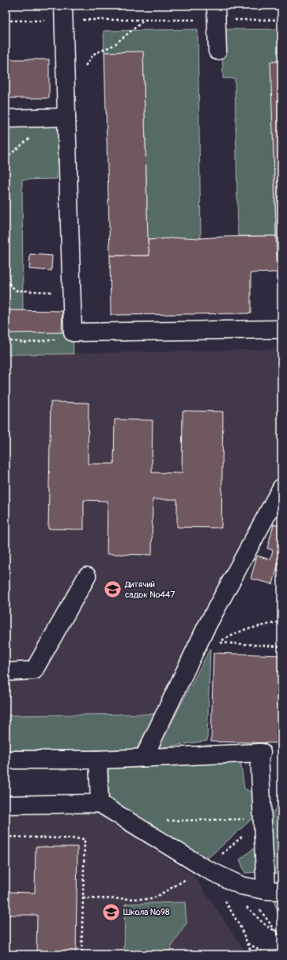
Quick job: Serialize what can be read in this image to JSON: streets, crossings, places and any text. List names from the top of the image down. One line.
{"places":{"school or university":["Дитячий садок №447","Школа №98"]}}
